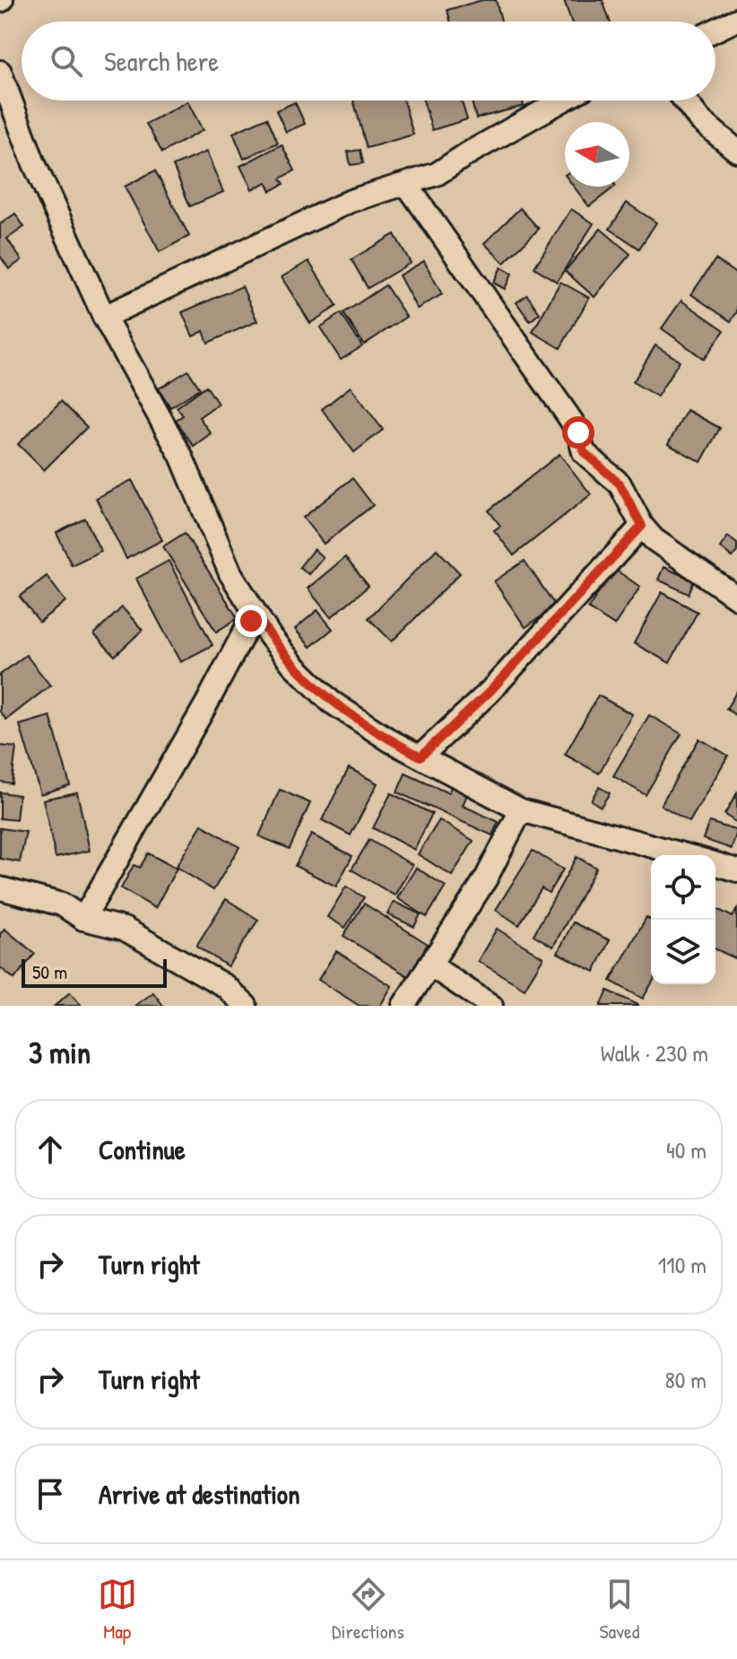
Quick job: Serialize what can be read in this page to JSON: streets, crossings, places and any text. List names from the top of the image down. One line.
{"scale_bar":"50 m","north":"left","page":{"search":"Search here","scale":"50 m","heading":["3 min","Walk · 230 m"],"list":[["Continue","40 m"],["Turn right","110 m"],["Turn right","80 m"],"Arrive at destination"],"nav":["Map","Directions","Saved"]}}
